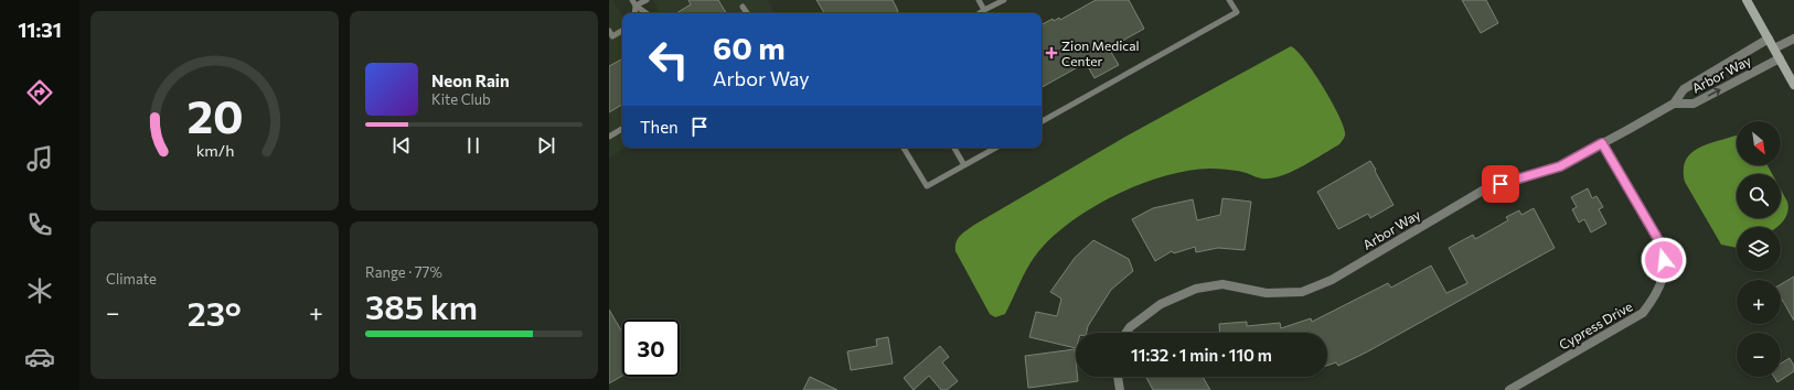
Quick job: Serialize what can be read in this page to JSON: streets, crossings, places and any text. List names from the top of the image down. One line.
{"streets":{"street":["Arbor Way","Cypress Drive"]},"crossings":[["Arbor Way","Cypress Drive"]],"places":{"health":["Zion Medical Center"]},"north":"bottom right","page":{"tabs":"11:31","turn":["60 m","Arbor Way"],"song":["Neon Rain","Kite Club"],"then":"Then","map_buttons":["+","−"],"tile":["Climate",["Range · 77%","385 km"]],"heat":["−","23°","+"],"limit":"30","trip":"11:32 · 1 min · 110 m","gauge":["20","km/h"]}}
